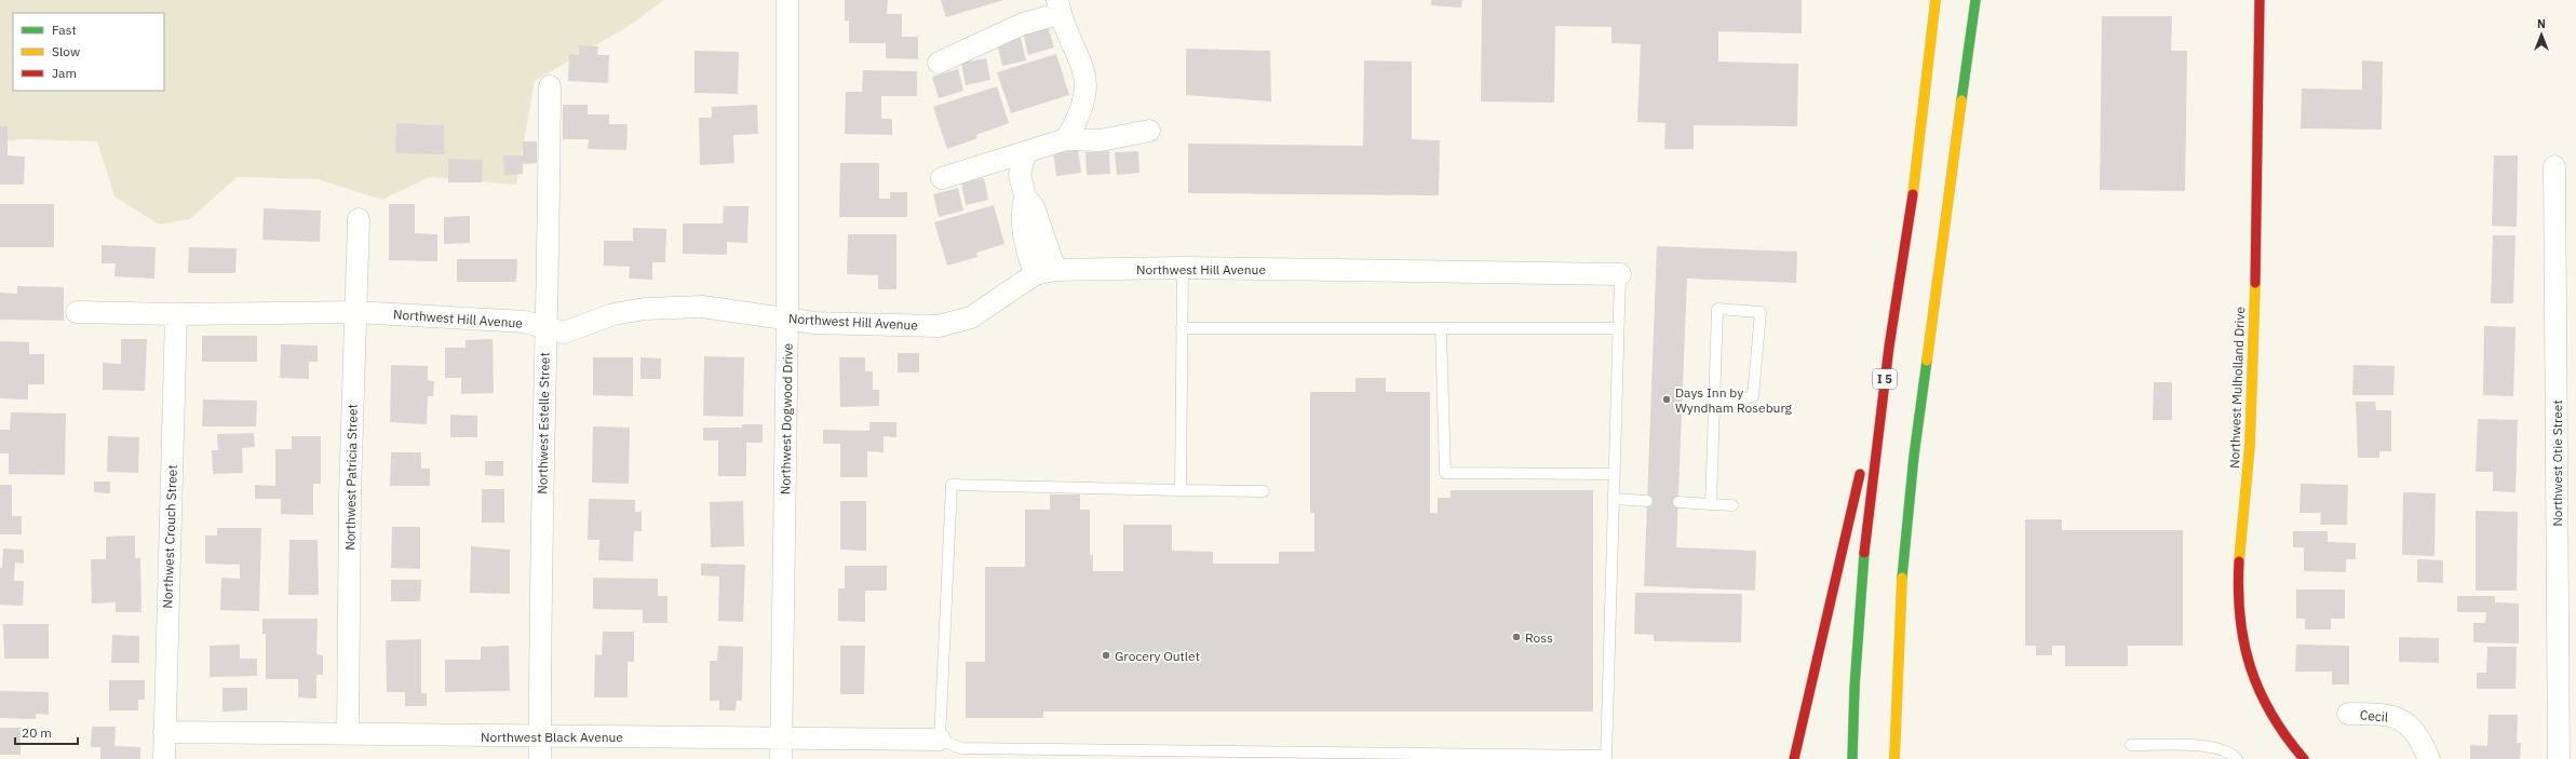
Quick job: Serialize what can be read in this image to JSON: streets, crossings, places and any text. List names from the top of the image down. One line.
{"streets":{"main road":["I 5","Northwest Mulholland Drive"],"street":["Northwest Hill Avenue","Northwest Dogwood Drive","Northwest Estelle Street","Northwest Otie Street","Northwest Patricia Street","Northwest Crouch Street","Cecil","Northwest Black Avenue"]},"crossings":[["Northwest Hill Avenue","Northwest Dogwood Drive"],["Northwest Hill Avenue","Northwest Estelle Street"],["Northwest Hill Avenue","Northwest Patricia Street"],["Northwest Hill Avenue","Northwest Crouch Street"],["Northwest Dogwood Drive","Northwest Black Avenue"],["Northwest Estelle Street","Northwest Black Avenue"],["Northwest Patricia Street","Northwest Black Avenue"],["Northwest Crouch Street","Northwest Black Avenue"]],"places":["Days Inn by Wyndham Roseburg","Ross","Grocery Outlet"],"legend":["Fast","Slow","Jam"],"scale_bar":"20 m","north":"top"}
